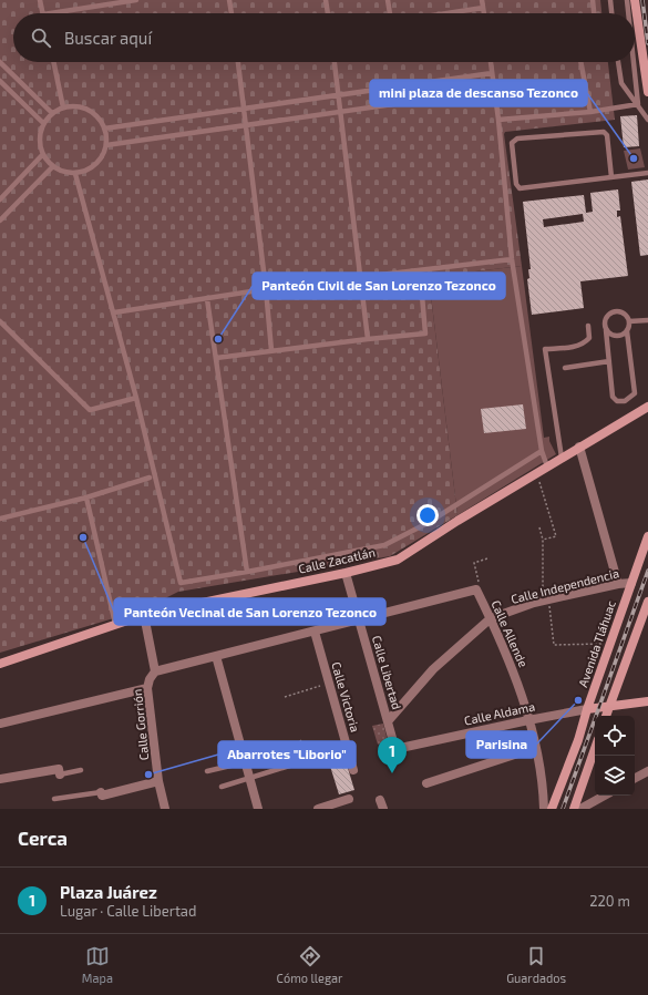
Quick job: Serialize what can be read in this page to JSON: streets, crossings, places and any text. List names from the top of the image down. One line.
{"streets":{"street":["Calle Zacatlán","Calle Independencia","Calle Allende","Avenida Tláhuac","Calle Libertad","Calle Victoria","Calle Aldama","Calle Gorrión"]},"crossings":[["Calle Zacatlán","Calle Libertad"],["Calle Independencia","Calle Allende"],["Calle Independencia","Avenida Tláhuac"],["Calle Independencia","Calle Libertad"],["Calle Allende","Calle Aldama"],["Avenida Tláhuac","Calle Aldama"],["Calle Libertad","Calle Aldama"]],"places":["mini plaza de descanso Tezonco","Panteón Civil de San Lorenzo Tezonco","Panteón Vecinal de San Lorenzo Tezonco","Parisina","Abarrotes \"Liborio\""],"page":{"search":"Buscar aquí","pins":"1","heading":"Cerca","list":[{"mark":"1","name":"Plaza Juárez","note":"Lugar · Calle Libertad","value":"220 m"}],"nav":["Mapa","Cómo llegar","Guardados"]}}
